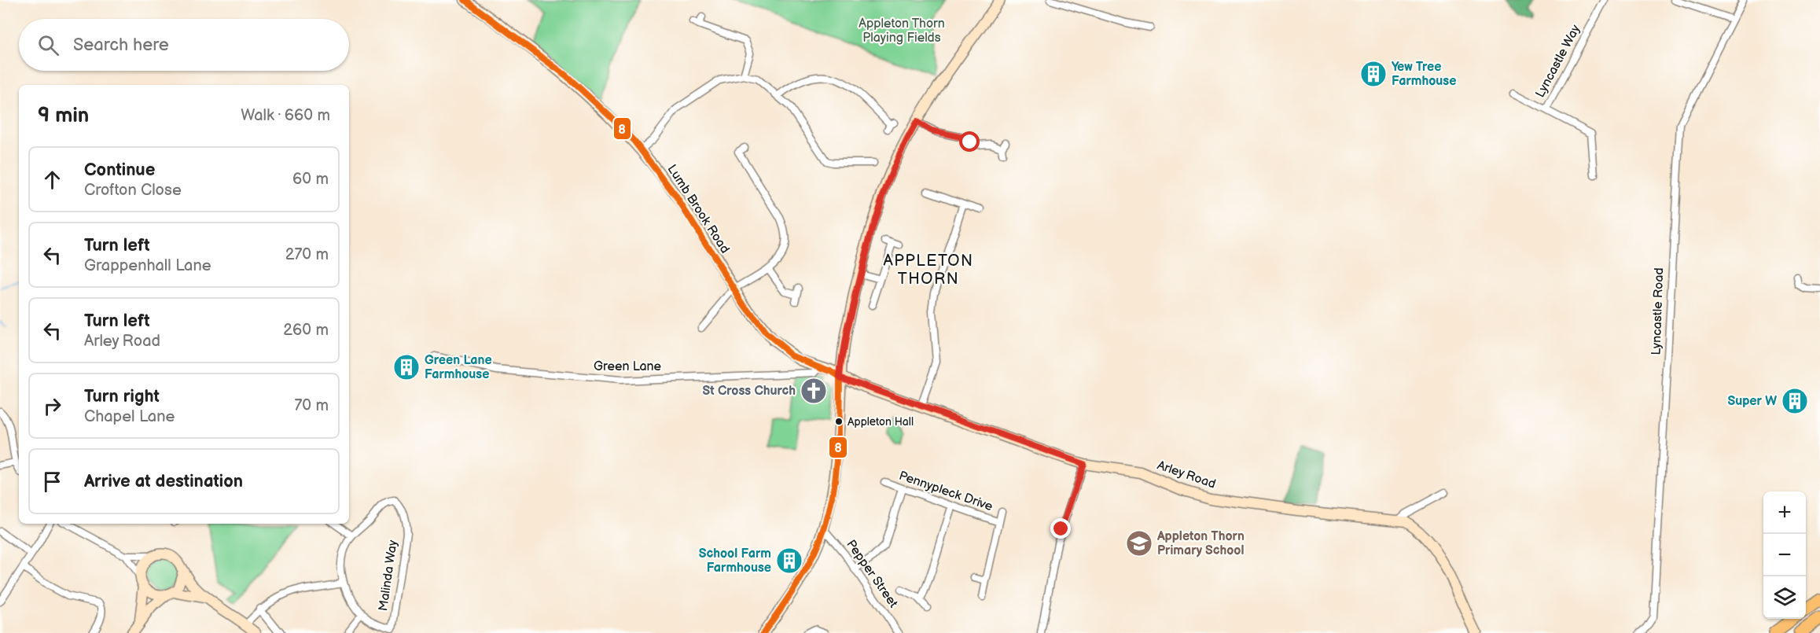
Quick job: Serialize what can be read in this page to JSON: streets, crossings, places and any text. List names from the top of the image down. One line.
{"streets":{"street":["Lyncastle Way","Lumb Brook Road","Lyncastle Road","Green Lane","Arley Road","Pennypleck Drive","Pepper Street","Malinda Way"]},"crossings":[["Lumb Brook Road","Green Lane"],["Lumb Brook Road","Arley Road"]],"districts":["APPLETON THORN"],"parks":["Appleton Thorn Playing Fields"],"places":{"building":["Yew Tree Farmhouse","Green Lane Farmhouse","Super W","School Farm Farmhouse"],"church":["St Cross Church"],"other":["Appleton Hall"],"school or university":["Appleton Thorn Primary School"]},"lines":["transit line 8"],"page":{"search":"Search here","heading":["9 min","Walk · 660 m"],"list":[["Continue","Crofton Close","60 m"],["Turn left","Grappenhall Lane","270 m"],["Turn left","Arley Road","260 m"],["Turn right","Chapel Lane","70 m"],"Arrive at destination"],"map_buttons":["+","−"]}}
